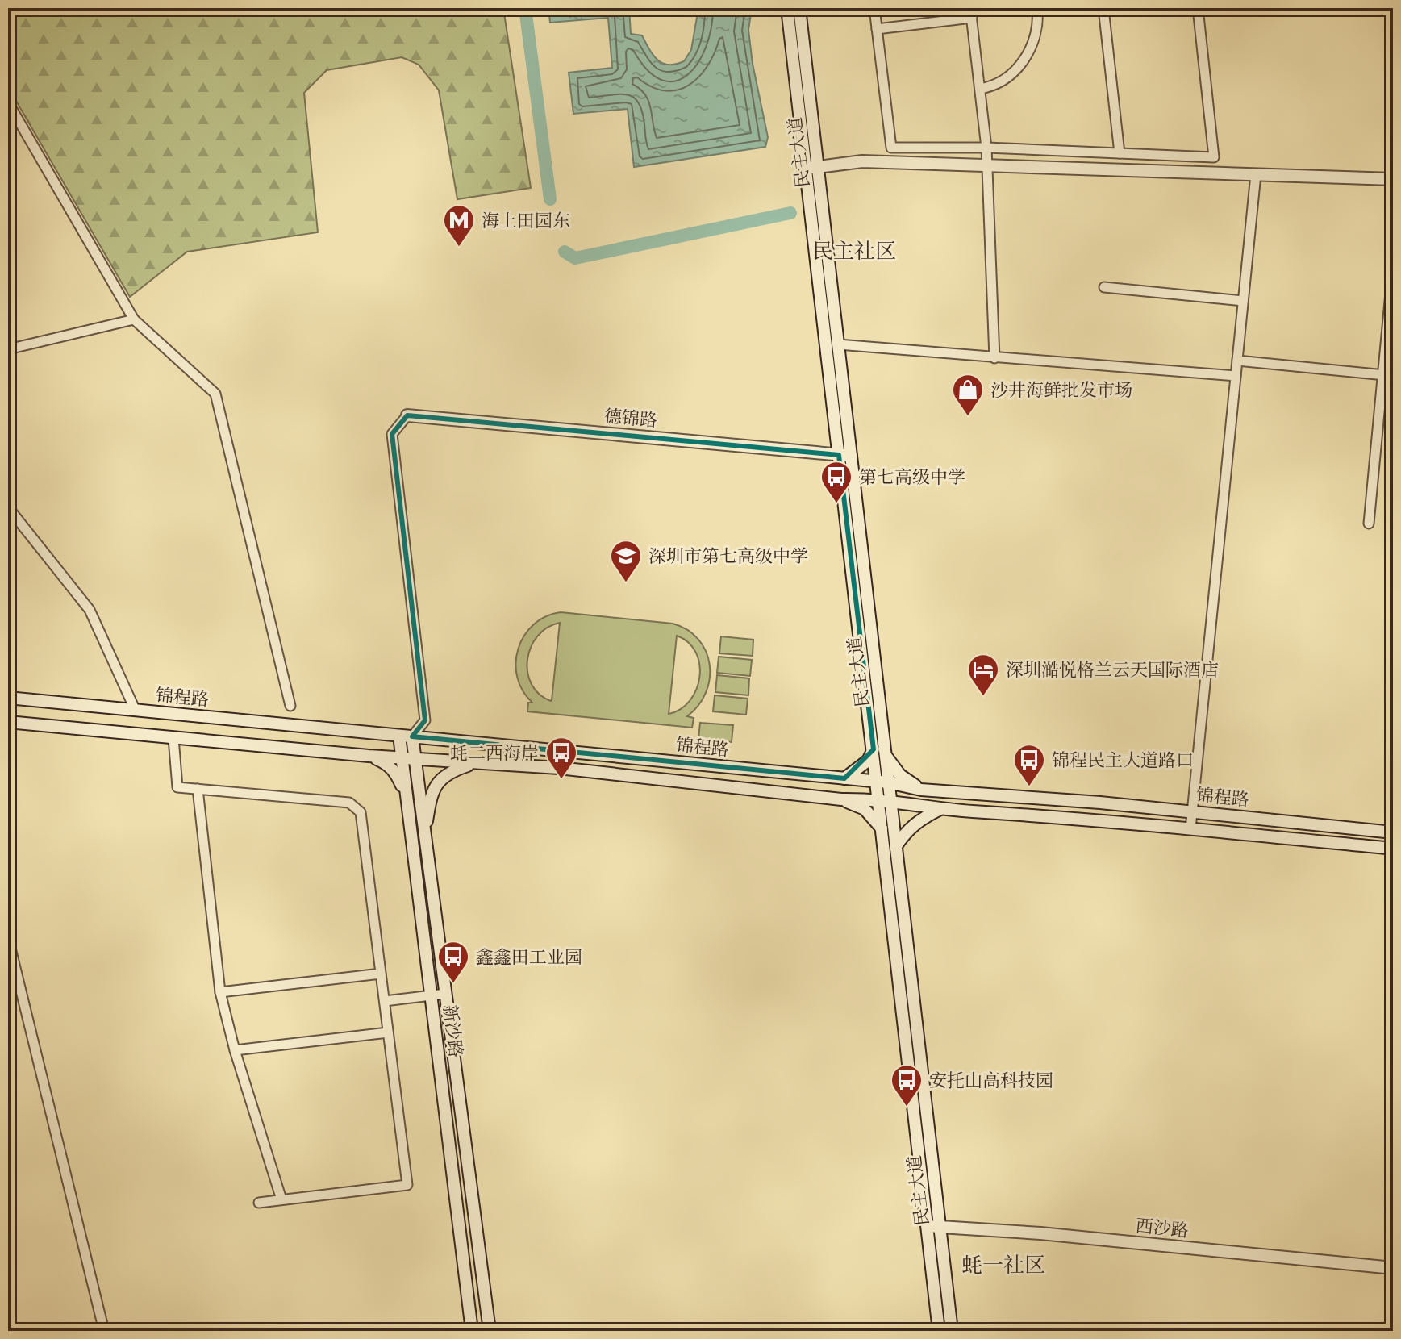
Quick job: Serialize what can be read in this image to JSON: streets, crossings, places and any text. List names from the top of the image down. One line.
{"streets":{"main road":["民主大道","德锦路","锦程路","新沙路","西沙路"]},"crossings":[["民主大道","德锦路"],["民主大道","锦程路"],["民主大道","西沙路"],["锦程路","新沙路"]],"districts":["民主社区","蚝一社区"],"places":{"metro station":["海上田园东"],"shop":["沙井海鲜批发市场"],"bus stop":["第七高级中学","蚝二西海岸","锦程民主大道路口","鑫鑫田工业园","安托山高科技园"],"school or university":["深圳市第七高级中学"],"hotel":["深圳澔悦格兰云天国际酒店"]}}
